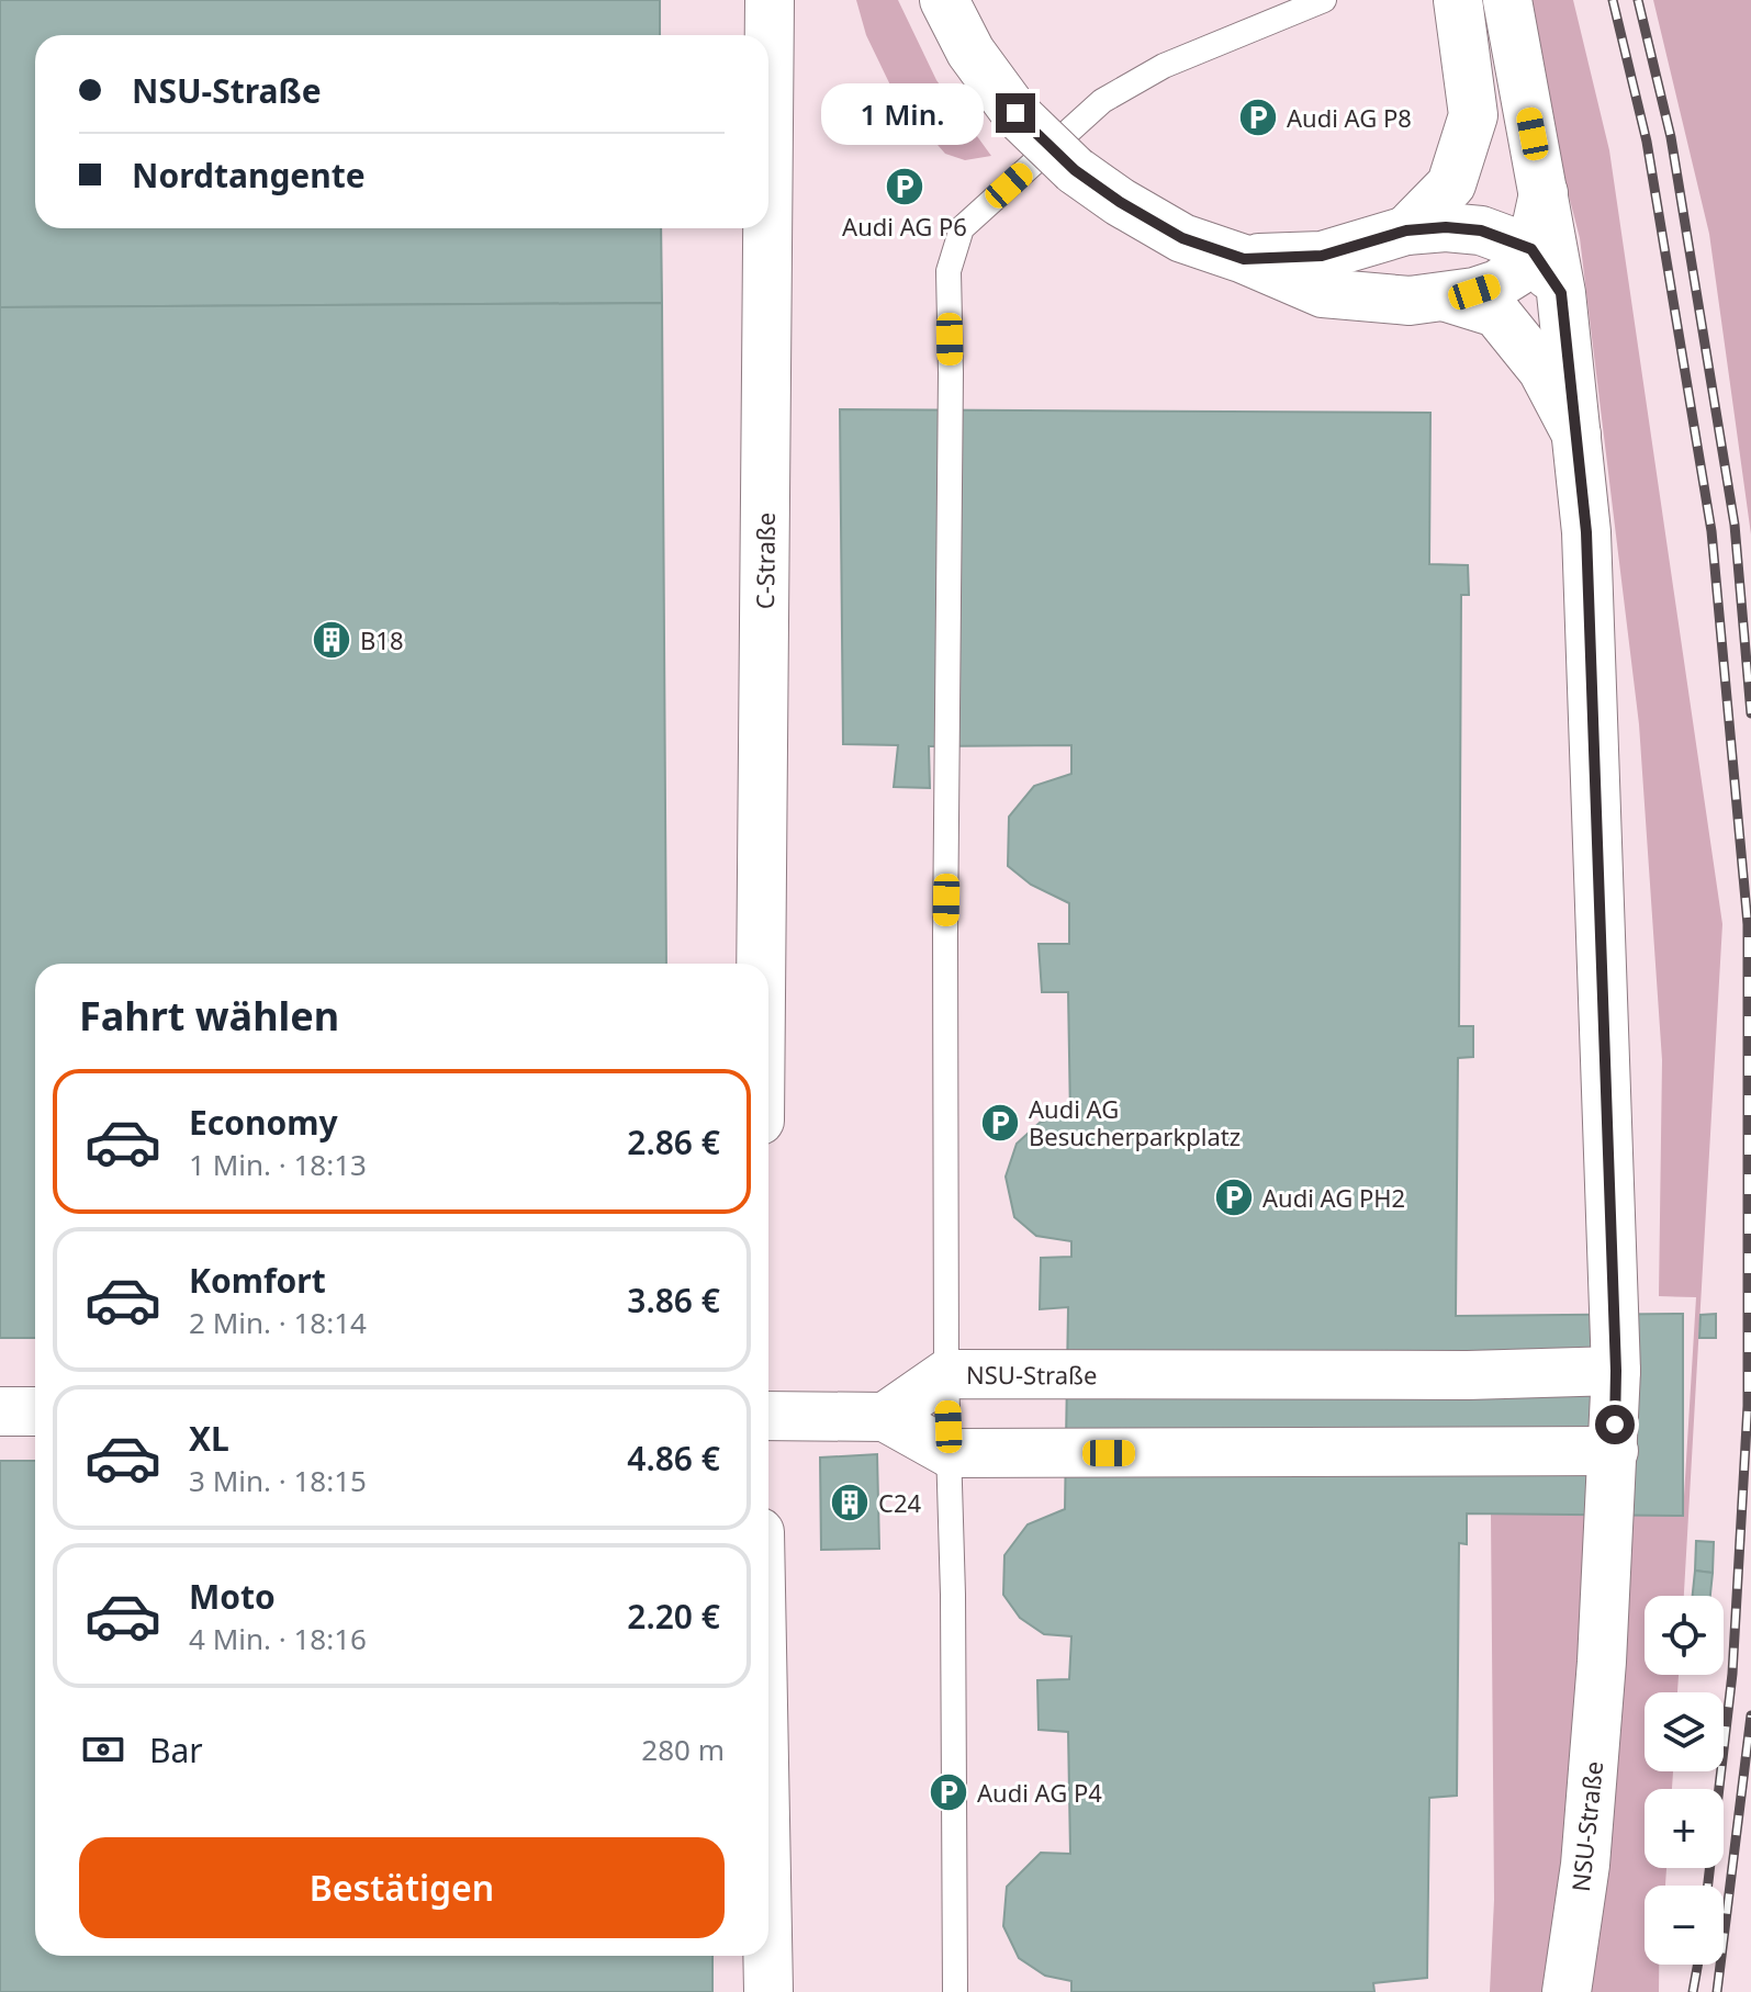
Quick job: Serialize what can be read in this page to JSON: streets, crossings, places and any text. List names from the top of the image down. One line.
{"streets":{"street":["C-Straße","NSU-Straße"]},"places":{"parking":["Audi AG P8","Audi AG P6","Audi AG Besucherparkplatz","Audi AG PH2","Audi AG P4"],"building":["B18","C24"]},"page":{"banner":["NSU-Straße","Nordtangente"],"bubble":"1 Min.","heading":"Fahrt wählen","list":[{"name":"Economy","note":"1 Min. · 18:13","value":"2.86 €"},{"name":"Komfort","note":"2 Min. · 18:14","value":"3.86 €"},{"name":"XL","note":"3 Min. · 18:15","value":"4.86 €"},{"name":"Moto","note":"4 Min. · 18:16","value":"2.20 €"}],"map_buttons":["+","−"],"pay":["Bar","280 m"],"buttons":"Bestätigen"}}
